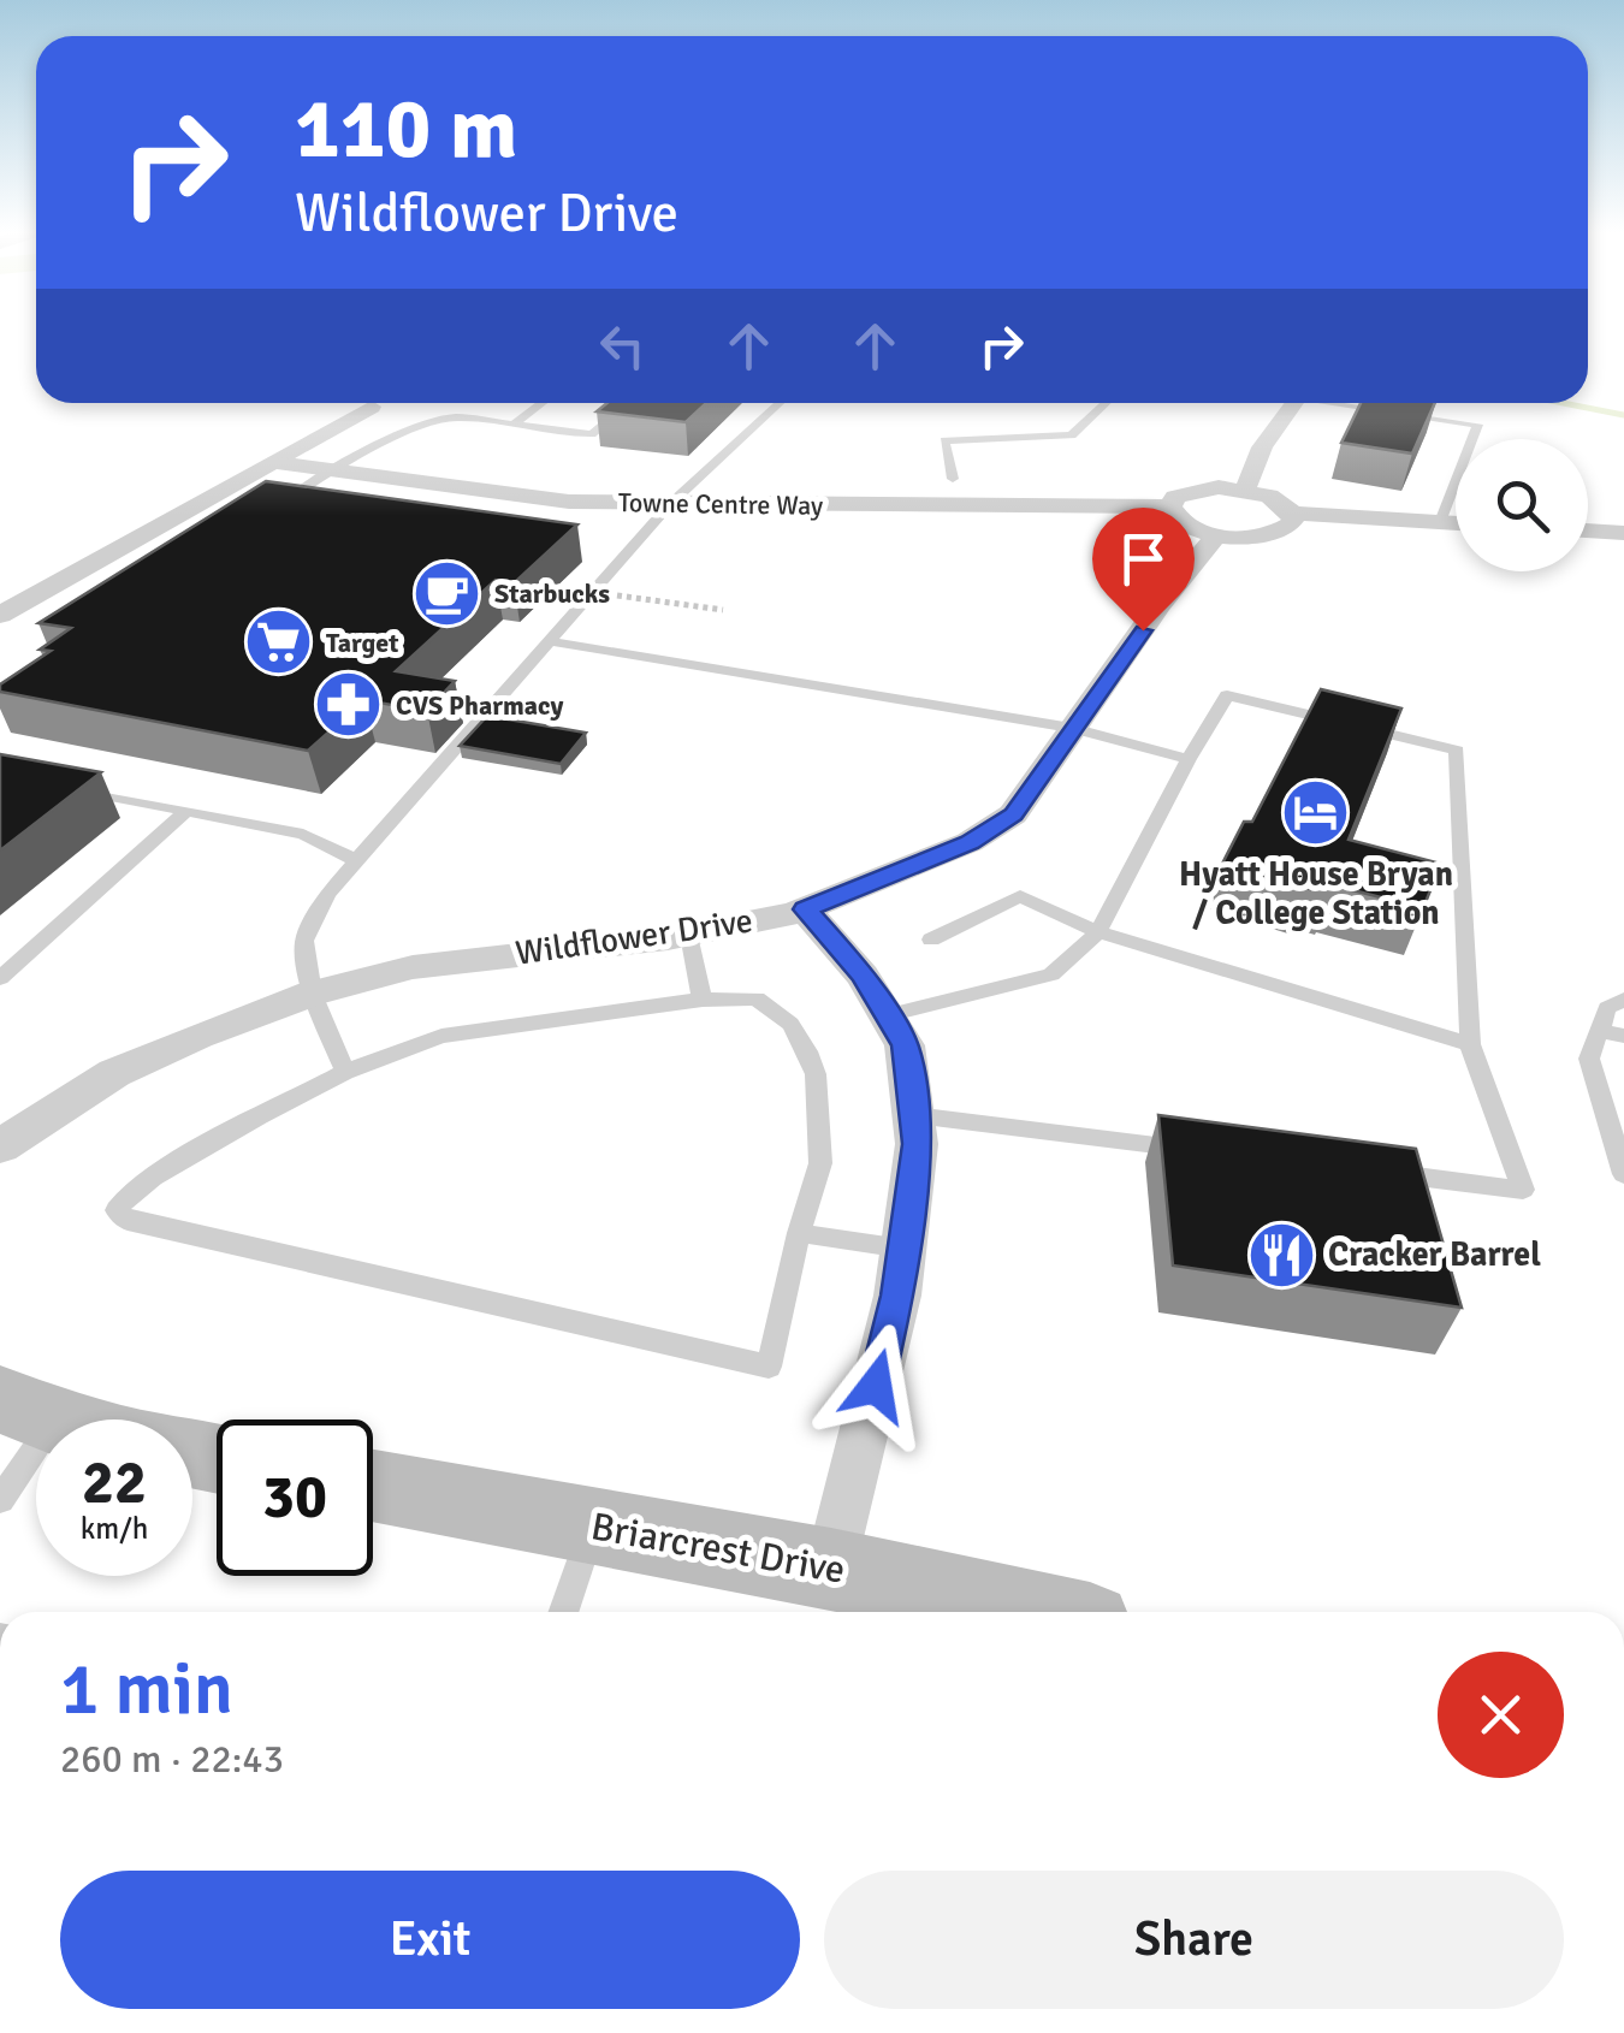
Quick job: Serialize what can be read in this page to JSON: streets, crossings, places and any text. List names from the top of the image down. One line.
{"streets":{"main road":["Briarcrest Drive"],"street":["Towne Centre Way","Wildflower Drive"]},"places":{"cafe":["Starbucks"],"supermarket":["Target"],"pharmacy":["CVS Pharmacy"],"hotel":["Hyatt House Bryan / College Station"],"restaurant":["Cracker Barrel"]},"page":{"turn":["110 m","Wildflower Drive"],"speed":"22 km/h","limit":"30","heading":["1 min","260 m · 22:43"],"buttons":["Exit","Share"]}}
